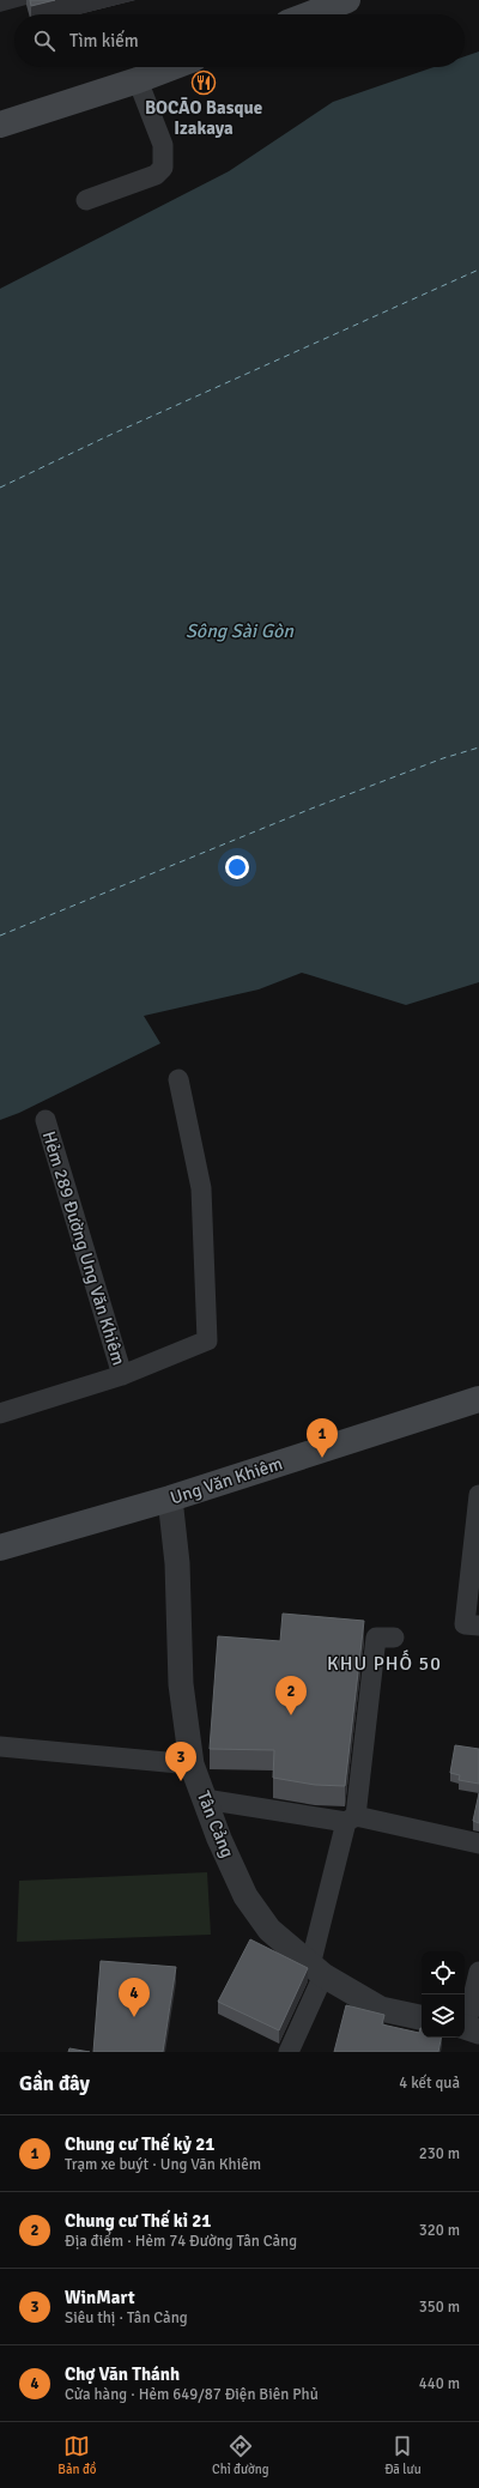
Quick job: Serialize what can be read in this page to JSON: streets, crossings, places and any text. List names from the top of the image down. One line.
{"streets":{"main road":["Ung Văn Khiêm"],"street":["Hẻm 289 Đường Ung Văn Khiêm","Tân Cảng"]},"crossings":[["Ung Văn Khiêm","Tân Cảng"]],"districts":["KHU PHỐ 50"],"water":["Sông Sài Gòn"],"places":{"restaurant":["BOCĀO Basque Izakaya"]},"page":{"search":"Tìm kiếm","pins":["1","2","3","4"],"heading":["Gần đây","4 kết quả"],"list":[{"mark":"1","name":"Chung cư Thế kỷ 21","note":"Trạm xe buýt · Ung Văn Khiêm","value":"230 m"},{"mark":"2","name":"Chung cư Thế kỉ 21","note":"Địa điểm · Hẻm 74 Đường Tân Cảng","value":"320 m"},{"mark":"3","name":"WinMart","note":"Siêu thị · Tân Cảng","value":"350 m"},{"mark":"4","name":"Chợ Văn Thánh","note":"Cửa hàng · Hẻm 649/87 Điện Biên Phủ","value":"440 m"}],"nav":["Bản đồ","Chỉ đường","Đã lưu"]}}
